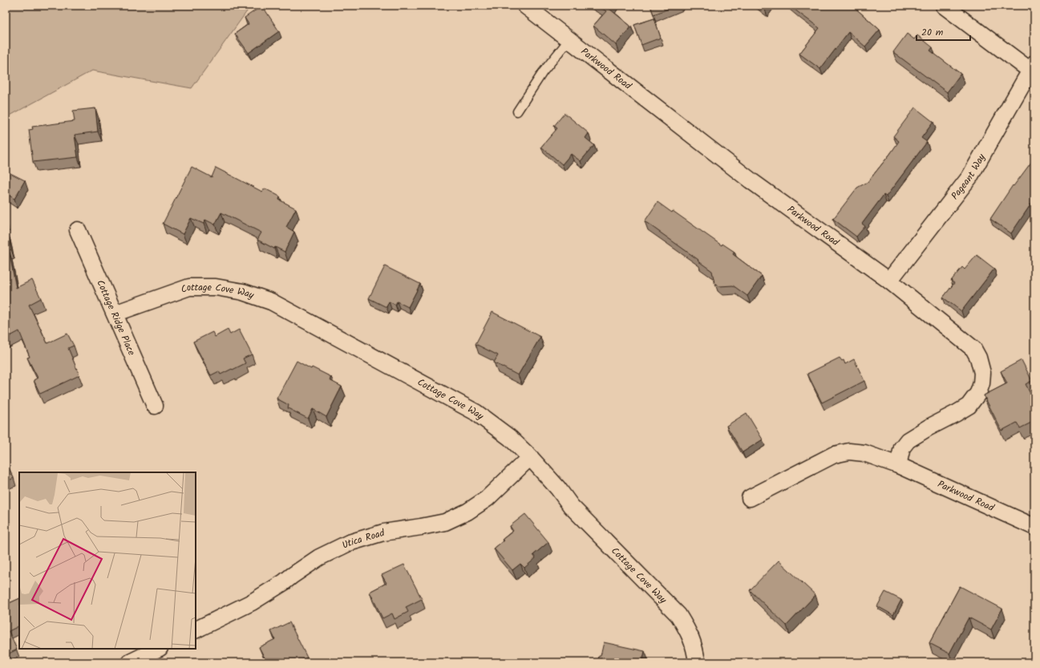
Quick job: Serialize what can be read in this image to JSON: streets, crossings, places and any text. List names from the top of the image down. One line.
{"streets":{"street":["Parkwood Road","Pageant Way","Cottage Cove Way","Cottage Ridge Place","Utica Road"]},"crossings":[["Parkwood Road","Pageant Way"],["Cottage Cove Way","Cottage Ridge Place"],["Cottage Cove Way","Utica Road"]],"scale_bar":"20 m"}
